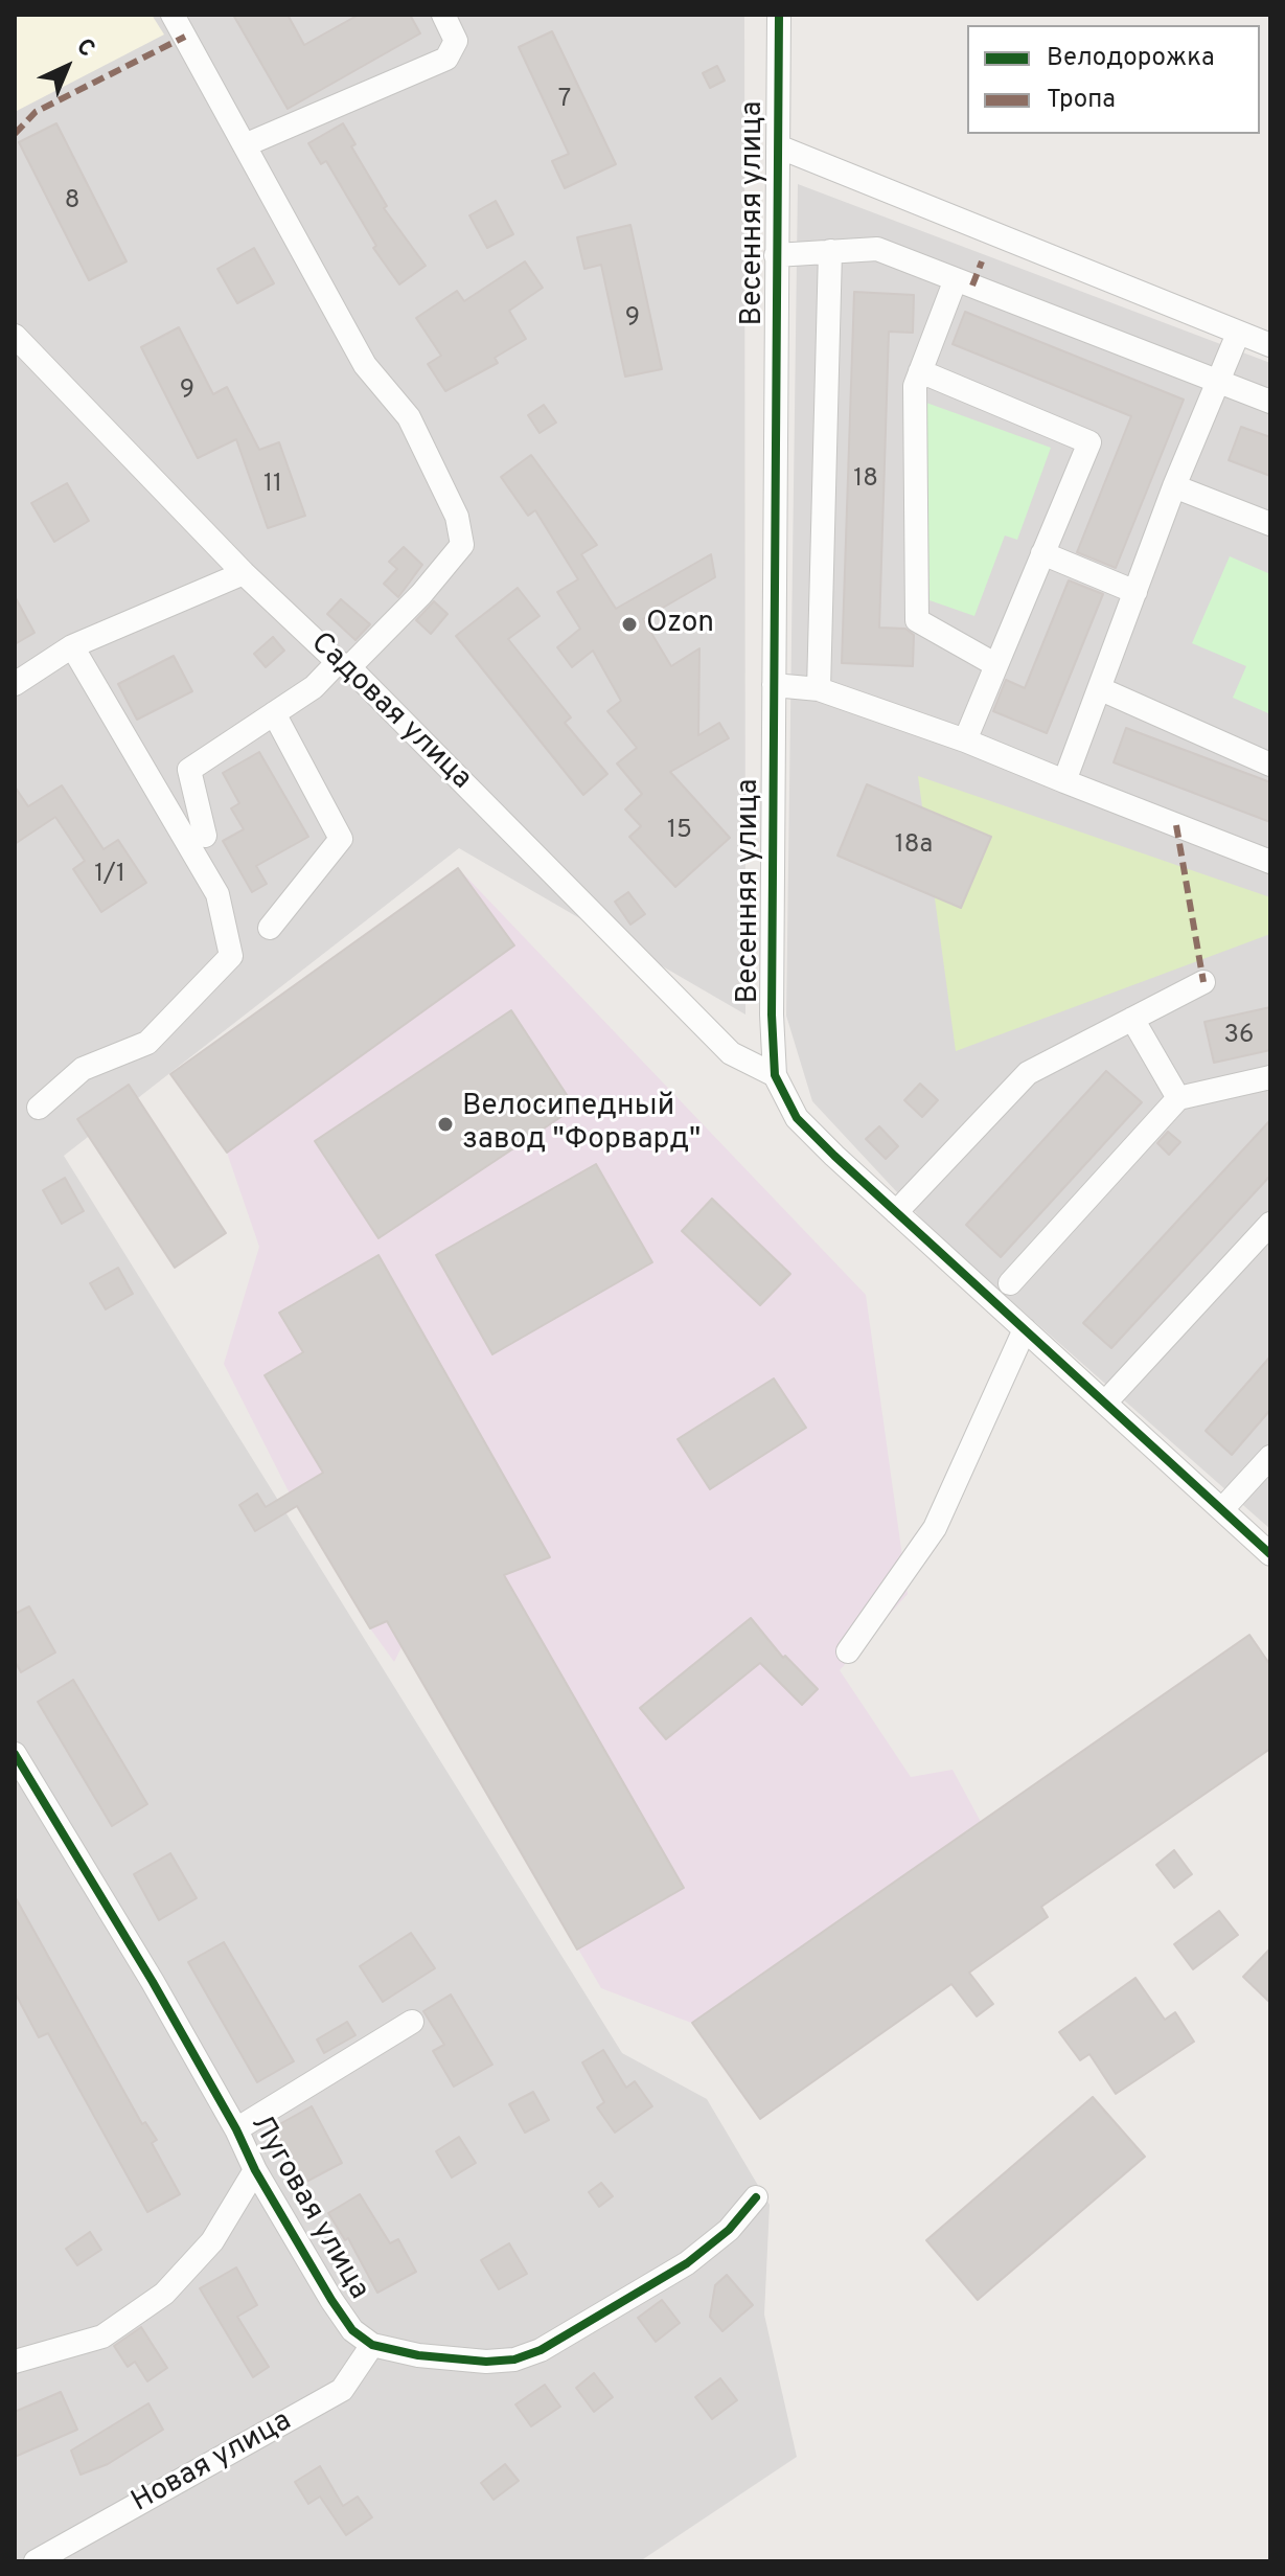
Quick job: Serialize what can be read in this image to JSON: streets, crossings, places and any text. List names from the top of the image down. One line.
{"streets":{"street":["Весенняя улица","Садовая улица","Луговая улица","Новая улица"]},"crossings":[["Весенняя улица","Садовая улица"],["Луговая улица","Новая улица"]],"places":["Ozon","Велосипедный завод \"Форвард\""],"house_numbers":["7","8","9","9","18","11","15","18а","1/1","36"],"legend":["Велодорожка","Тропа"],"north":"top right"}
